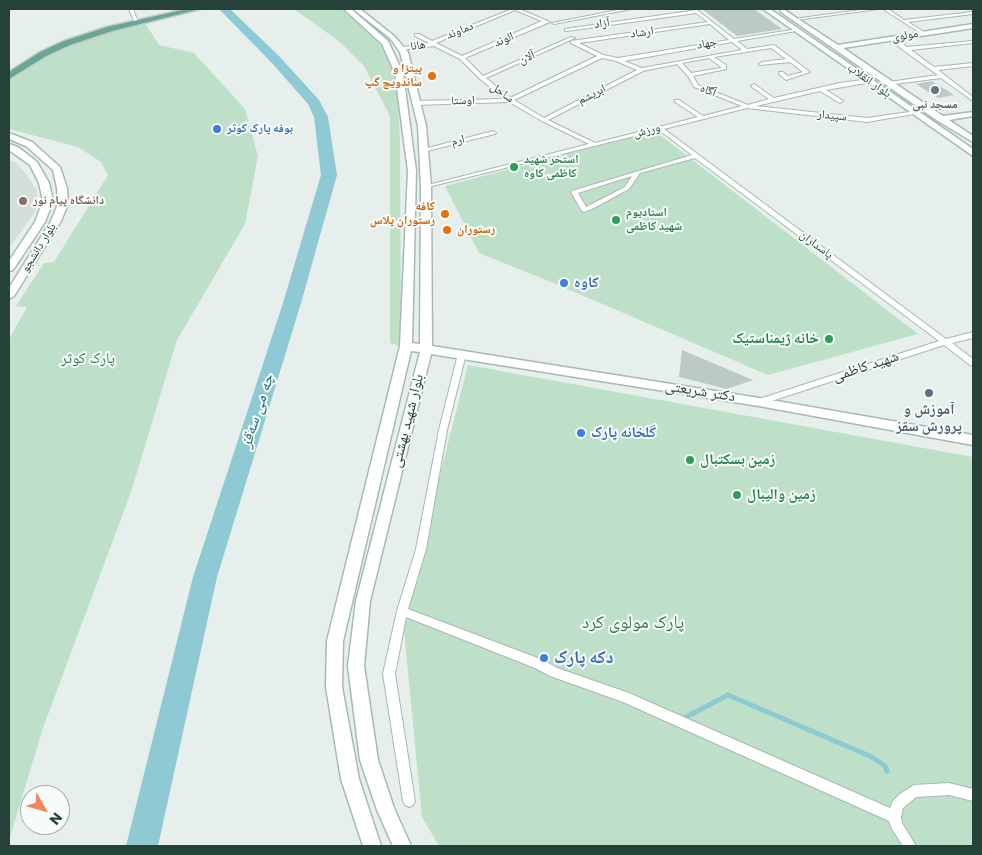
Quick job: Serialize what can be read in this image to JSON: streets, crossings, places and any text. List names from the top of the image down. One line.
{"streets":{"main road":["مولوی","بلوار انقلاب","بلوار دانشجو","دکتر شریعتی","بلوار شهید بهشتی"],"street":["آزاد","دماوند","ارشاد","الوند","جهاد","هانا","آلان","آگاه","ساحل","ابریشم","اوستا","سپیدار","ورزش","ارم","پاسداران","شهید کاظمی"]},"crossings":[["آزاد","ارشاد"],["دماوند","هانا"],["دماوند","ساحل"],["ارشاد","آلان"],["مولوی","بلوار انقلاب"],["الوند","ساحل"],["جهاد","بلوار انقلاب"],["هانا","ساحل"],["هانا","بلوار شهید بهشتی"],["آلان","ساحل"],["بلوار انقلاب","سپیدار"],["بلوار انقلاب","ورزش"],["آگاه","ابریشم"],["آگاه","سپیدار"],["آگاه","ورزش"],["ساحل","ابریشم"],["ساحل","اوستا"],["ساحل","ورزش"],["اوستا","بلوار شهید بهشتی"],["سپیدار","ورزش"],["ورزش","پاسداران"],["ورزش","بلوار شهید بهشتی"],["ارم","بلوار شهید بهشتی"],["پاسداران","شهید کاظمی"],["شهید کاظمی","دکتر شریعتی"],["دکتر شریعتی","بلوار شهید بهشتی"]],"water":["چە می سەقز"],"parks":["پارک کوثر","پارک مولوی کرد"],"places":["پیتزا و ساندویچ گپ","مسجد نبی","بوفه پارک کوثر","استخر شهید کاظمی کاوه","دانشگاه پیام نور","کافه رستوران پلاس","استادیوم شهید کاظمی","رستوران","کاوه","خانه ژیمناستیک","آموزش و پرورش سقز","گلخانه پارک","زمین بسکتبال","زمین والیبال","دکه پارک"],"north":"bottom right"}
